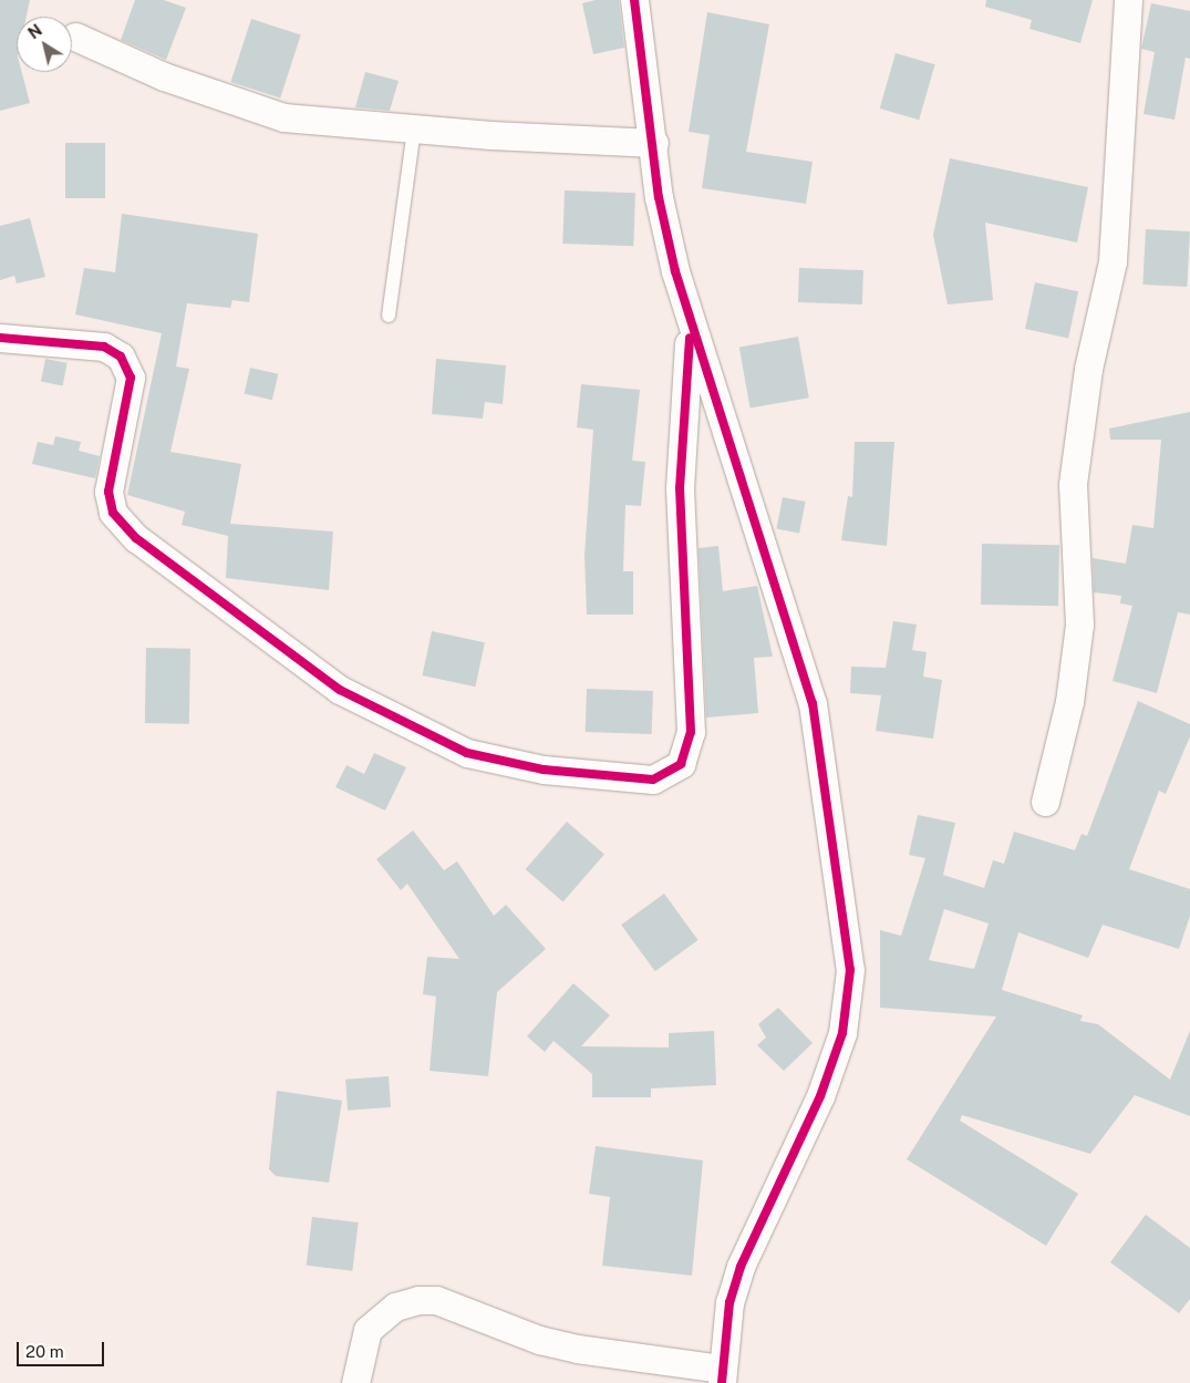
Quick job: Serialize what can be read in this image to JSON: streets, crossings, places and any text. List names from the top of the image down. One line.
{"scale_bar":"20 m","north":"top left"}
